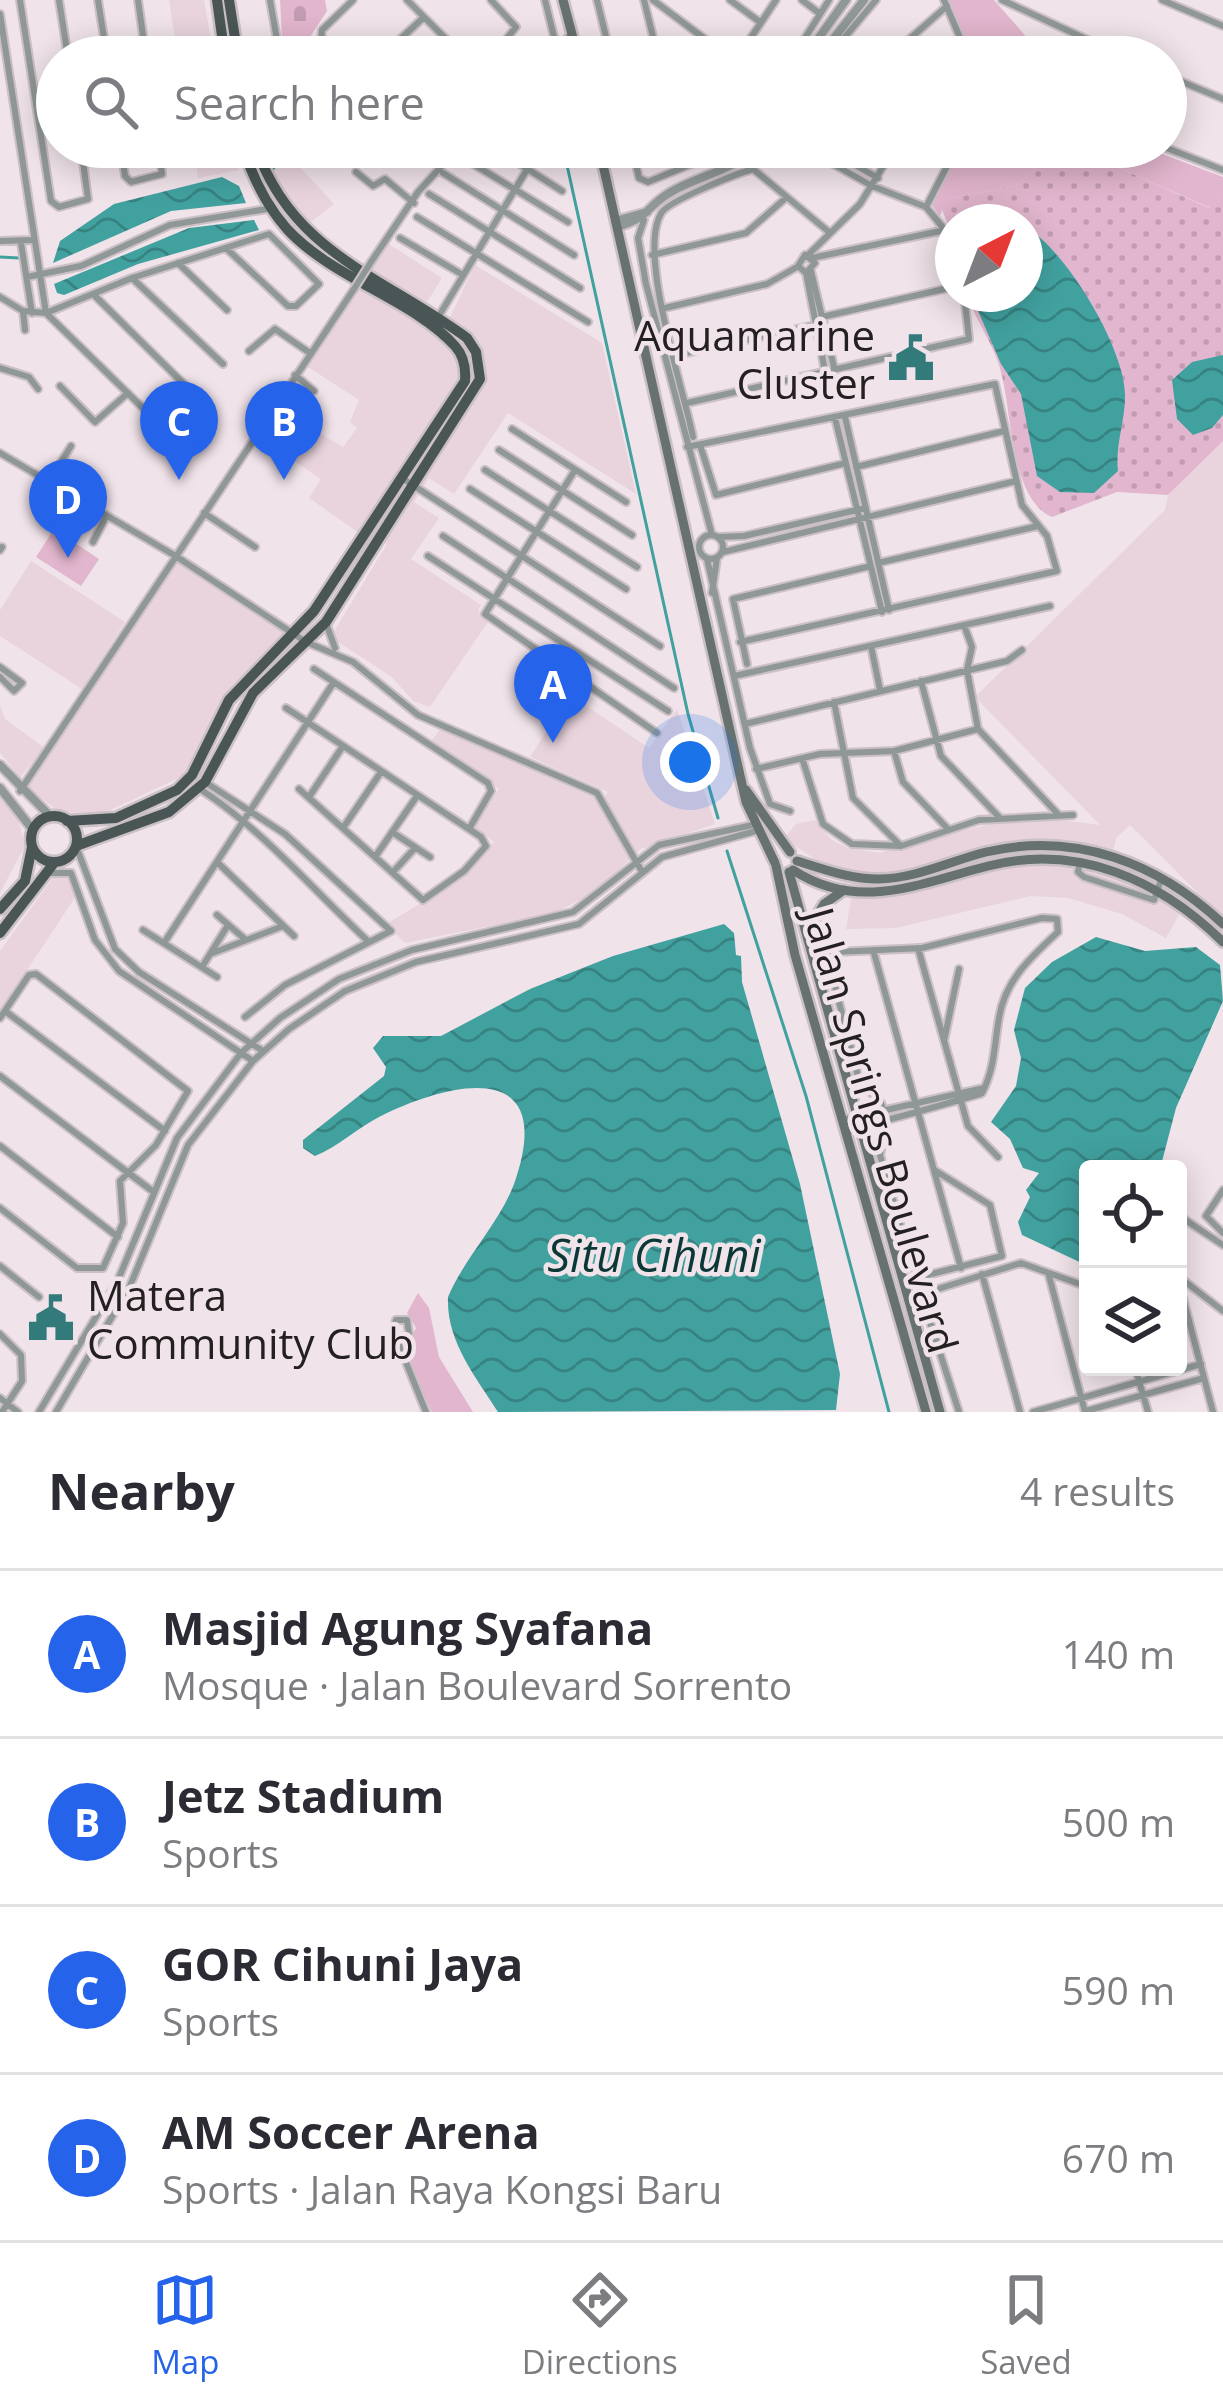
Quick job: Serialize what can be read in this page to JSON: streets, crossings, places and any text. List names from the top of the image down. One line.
{"streets":{"main road":["Jalan Springs Boulevard"]},"water":["Situ Cihuni"],"places":{"public building":["Aquamarine Cluster","Matera Community Club"]},"north":"top right","page":{"search":"Search here","pins":["B","C","D","A"],"heading":["Nearby","4 results"],"list":[{"mark":"A","name":"Masjid Agung Syafana","note":"Mosque · Jalan Boulevard Sorrento","value":"140 m"},{"mark":"B","name":"Jetz Stadium","note":"Sports","value":"500 m"},{"mark":"C","name":"GOR Cihuni Jaya","note":"Sports","value":"590 m"},{"mark":"D","name":"AM Soccer Arena","note":"Sports · Jalan Raya Kongsi Baru","value":"670 m"}],"nav":["Map","Directions","Saved"]}}
